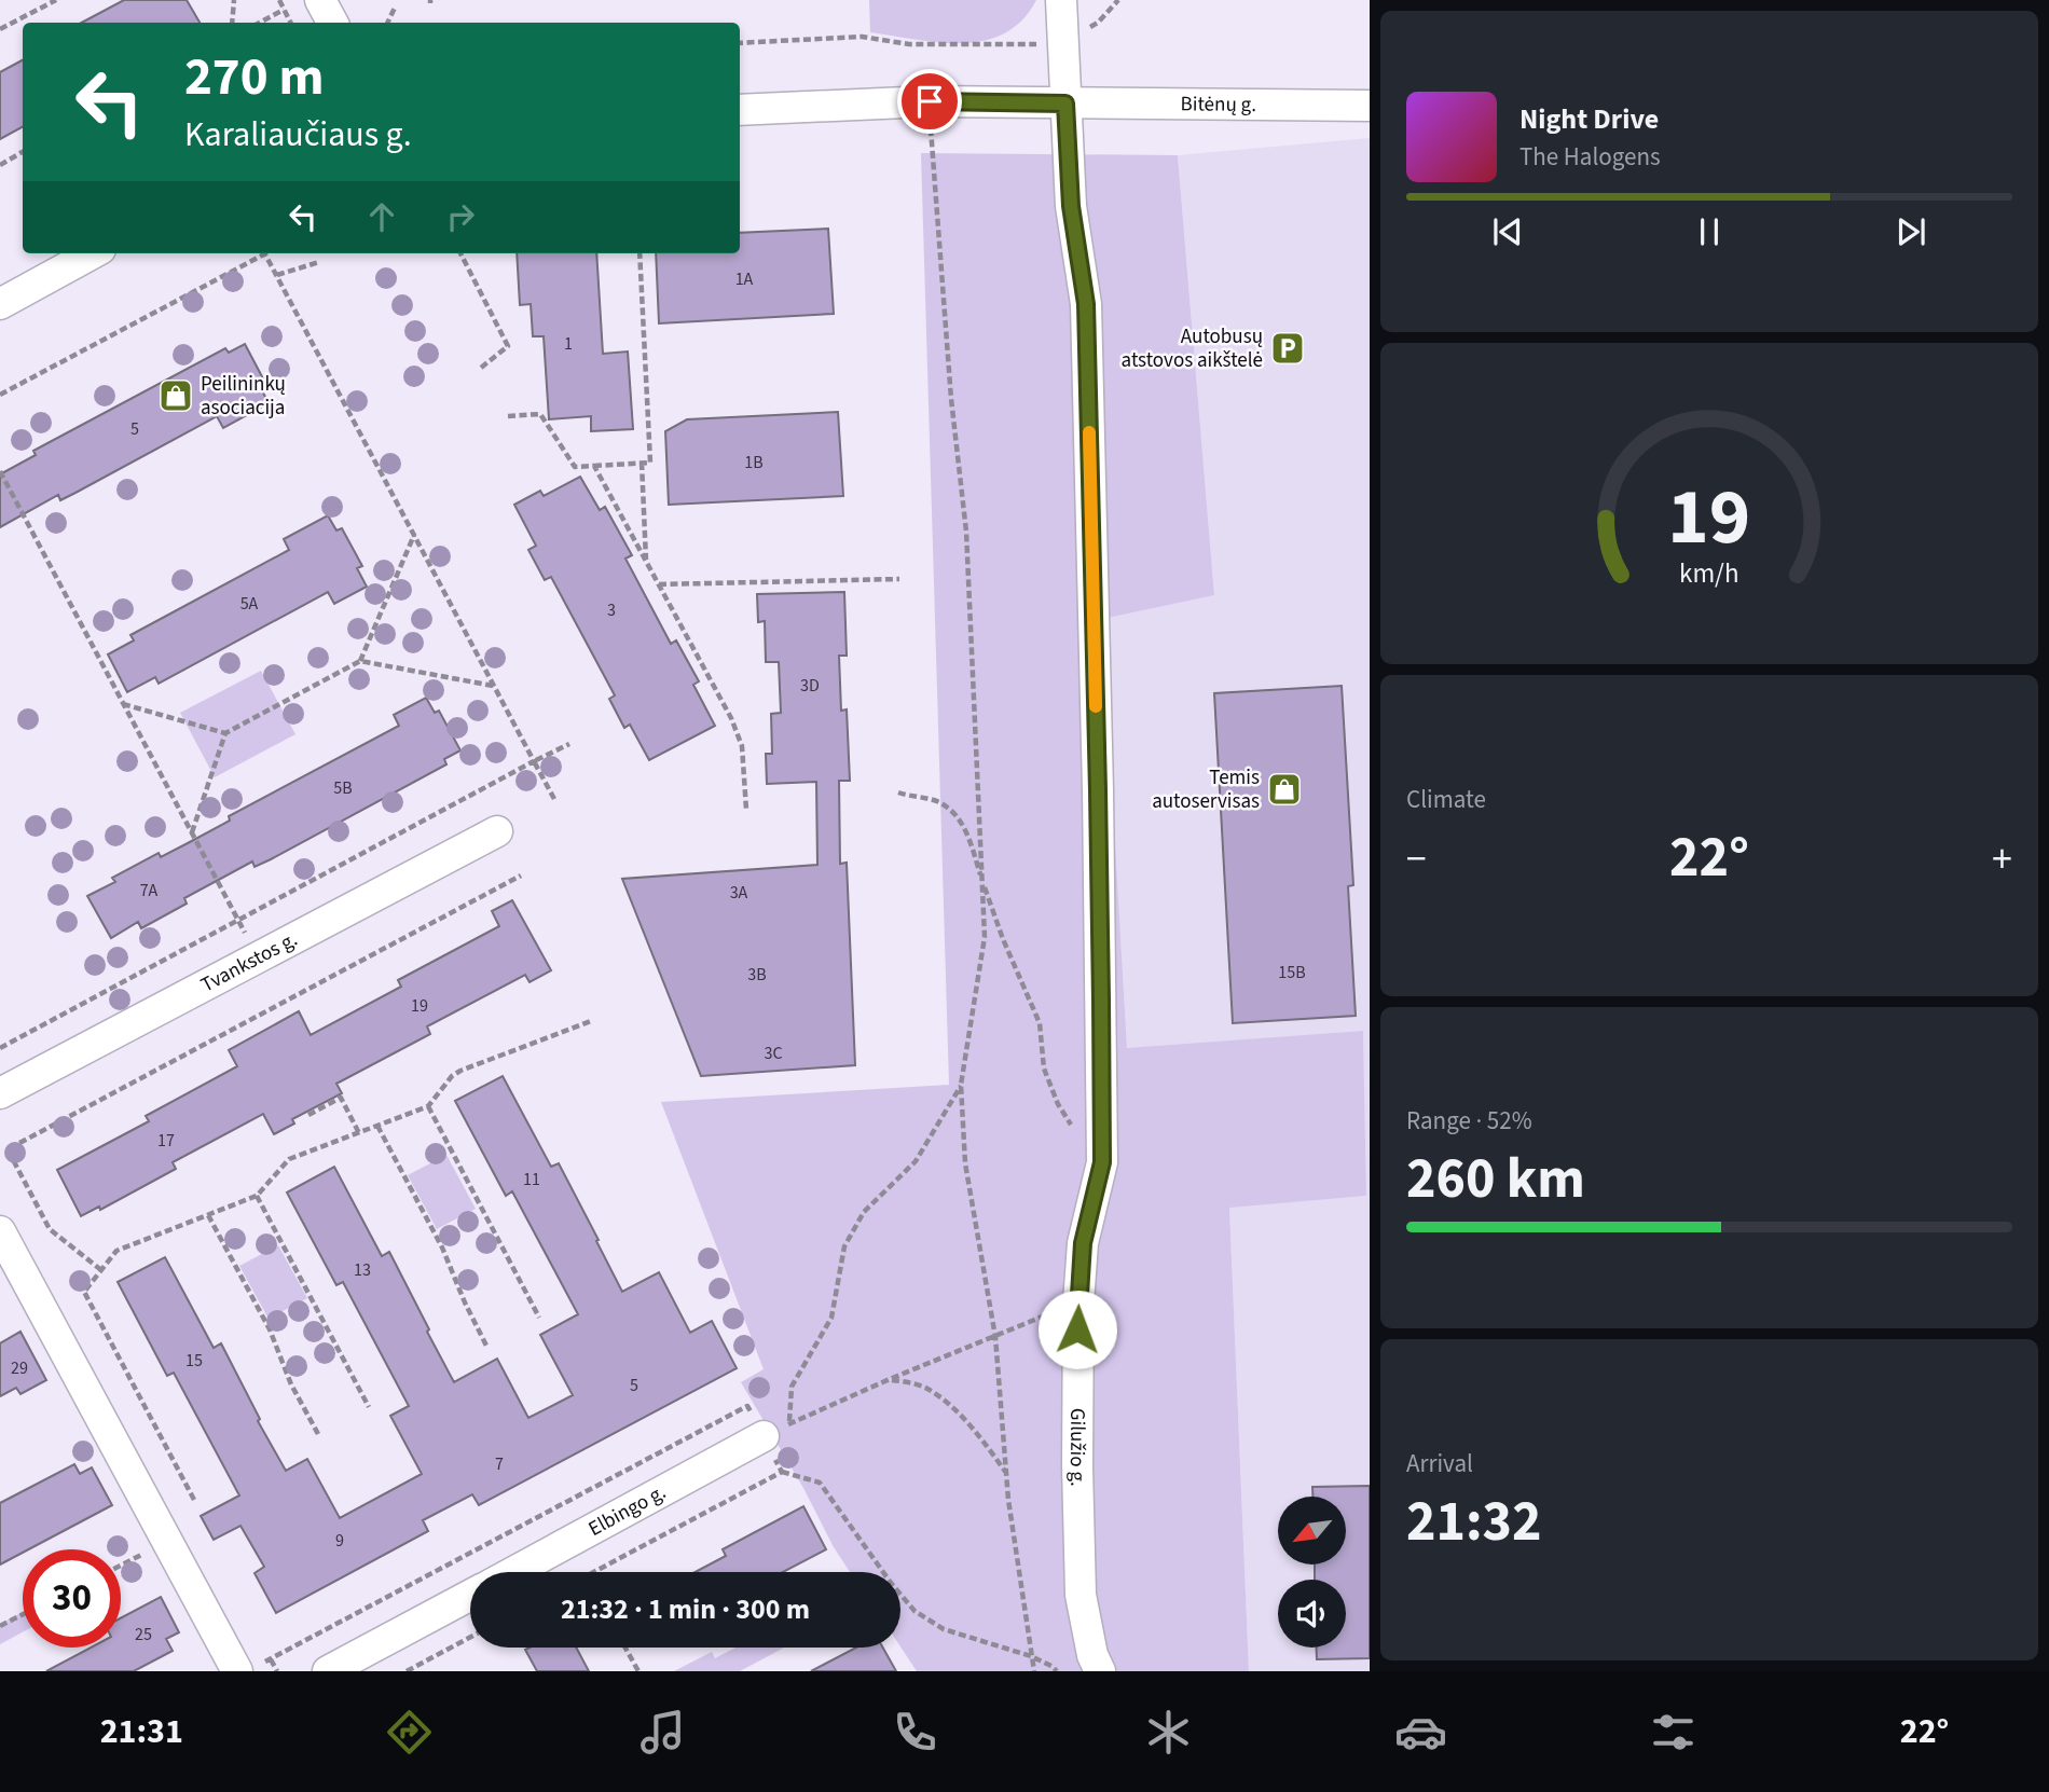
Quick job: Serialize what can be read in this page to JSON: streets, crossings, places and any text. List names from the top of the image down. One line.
{"streets":{"street":["Bitėnų g.","Tvankstos g.","Gilužio g.","Elbingo g."]},"crossings":[["Bitėnų g.","Gilužio g."]],"places":{"parking":["Autobusų atstovos aikštelė"],"shop":["Peilininkų asociacija","Temis autoservisas"]},"house_numbers":["1A","1","5","1B","5A","3","3D","5B","7A","3A","15B","3B","19","3C","17","11","13","15","29","5","7","9","25"],"north":"bottom left","page":{"turn":["270 m","Karaliaučiaus g."],"song":["Night Drive","The Halogens"],"tile":["Climate",["Range · 52%","260 km"],["Arrival","21:32"]],"heat":["−","22°","+"],"limit":"30","trip":"21:32 · 1 min · 300 m","tabs":["21:31","22°"],"gauge":["19","km/h"]}}
